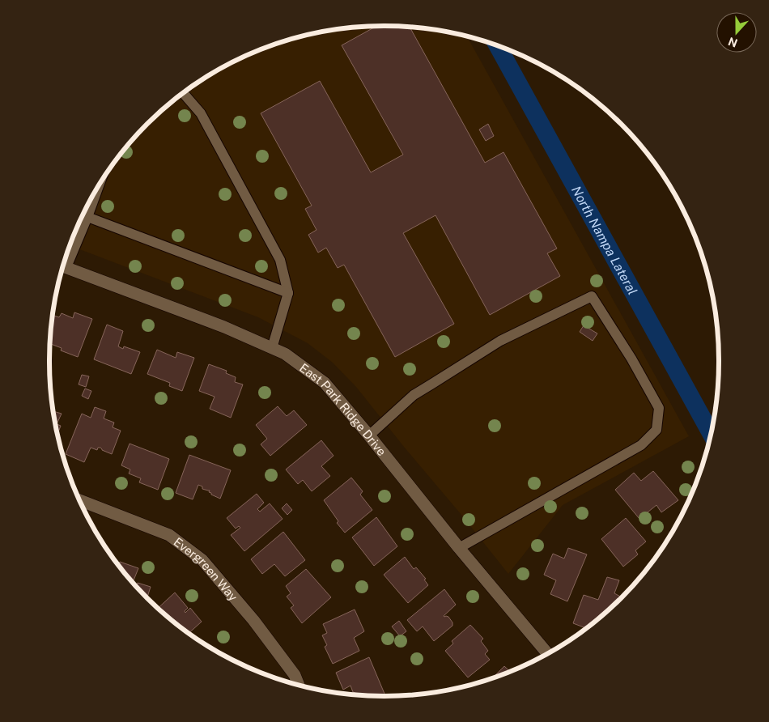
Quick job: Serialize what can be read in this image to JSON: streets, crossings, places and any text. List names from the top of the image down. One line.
{"streets":{"street":["East Park Ridge Drive","Evergreen Way"]},"water":["North Nampa Lateral"],"north":"bottom"}
